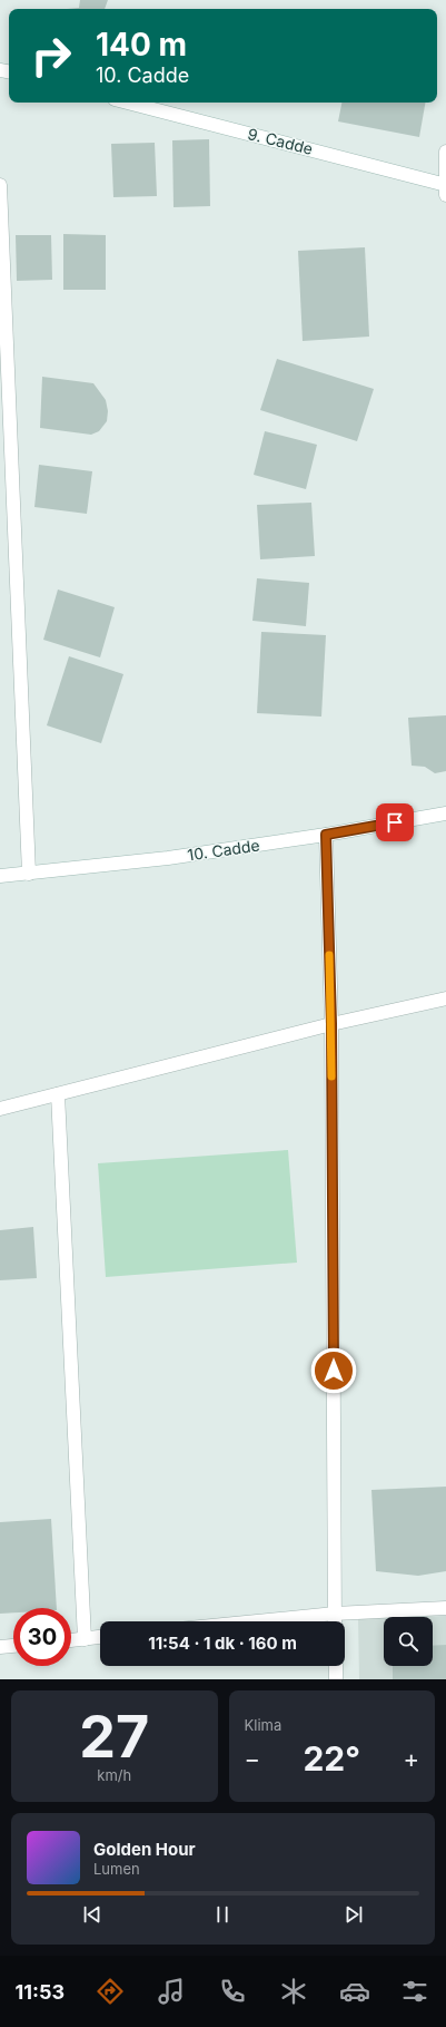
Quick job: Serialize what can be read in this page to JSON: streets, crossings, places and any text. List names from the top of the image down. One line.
{"streets":{"street":["9. Cadde","10. Cadde"]},"page":{"turn":["140 m","10. Cadde"],"limit":"30","trip":"11:54 · 1 dk · 160 m","tile":[["27","km/h"],"Klima"],"heat":["−","22°","+"],"song":["Golden Hour","Lumen"],"tabs":"11:53"}}
